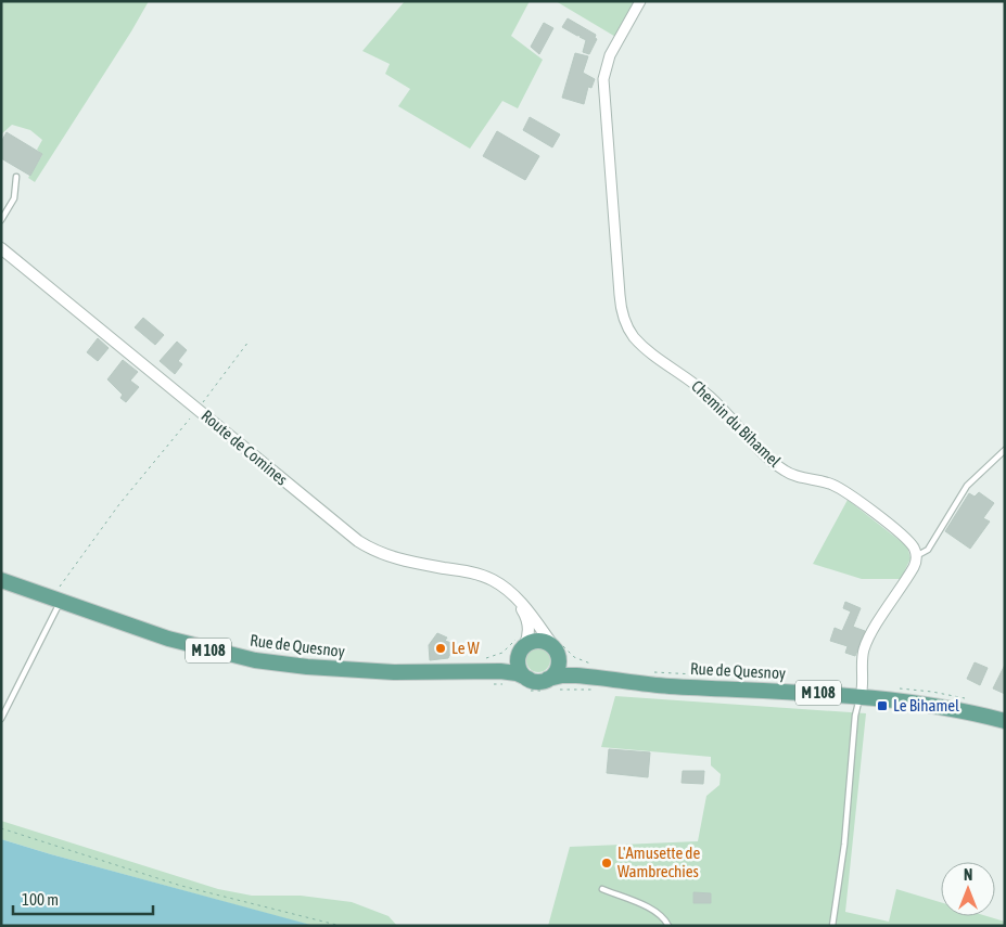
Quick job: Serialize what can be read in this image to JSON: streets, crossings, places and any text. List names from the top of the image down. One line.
{"streets":{"main road":["Rue de Quesnoy","M 108"],"street":["Chemin du Bihamel","Route de Comines"]},"crossings":[["Route de Comines","Rue de Quesnoy"]],"places":{"other":["Le W","L'Amusette de Wambrechies"],"transit":["Le Bihamel"]},"scale_bar":"100 m","north":"top"}
